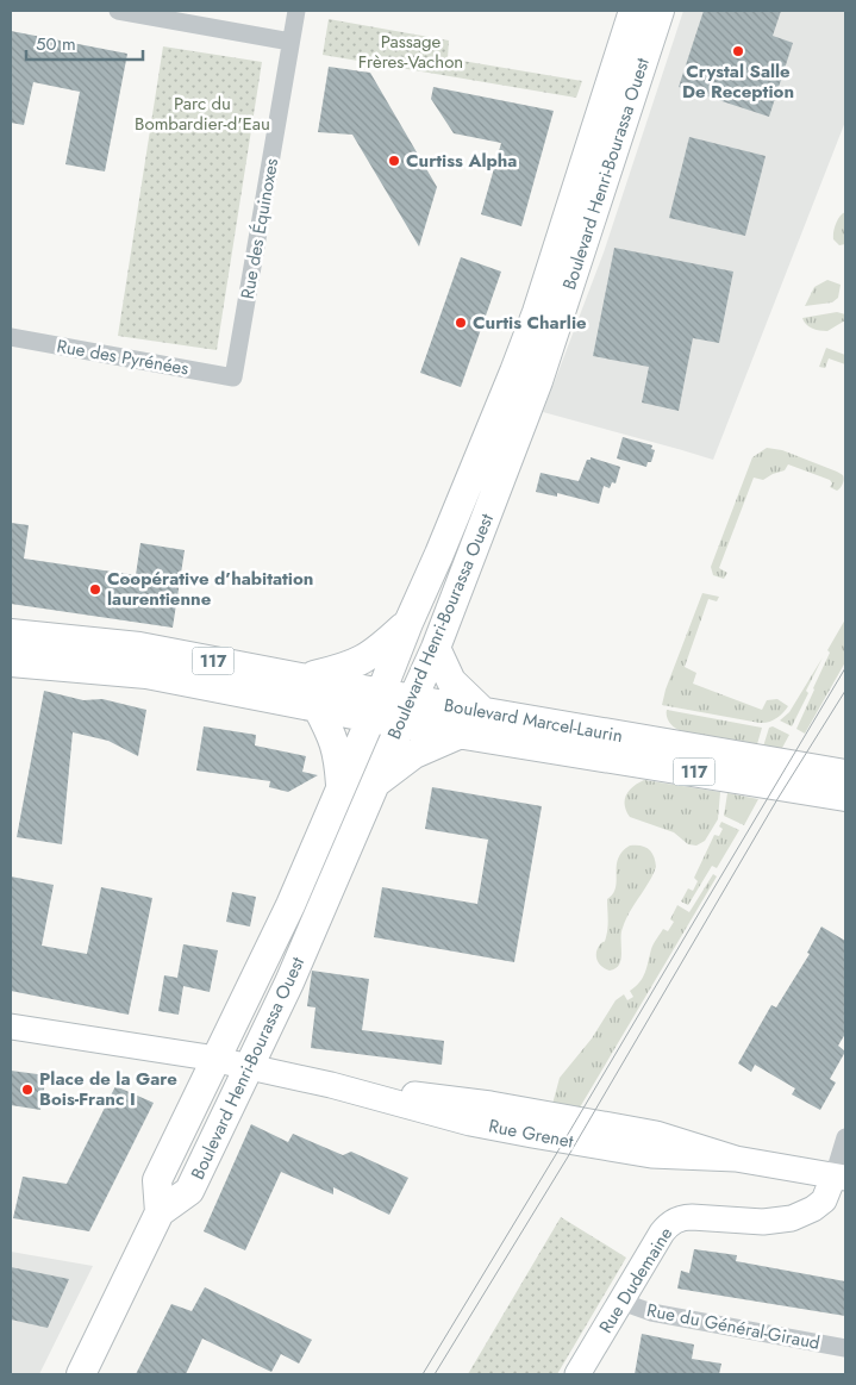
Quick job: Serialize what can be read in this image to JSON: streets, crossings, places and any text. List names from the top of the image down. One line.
{"streets":{"main road":["Boulevard Henri-Bourassa Ouest","117","Boulevard Marcel-Laurin"],"street":["Rue des Équinoxes","Rue des Pyrénées","Rue Grenet","Rue Dudemaine","Rue du Général-Giraud"]},"crossings":[["Boulevard Henri-Bourassa Ouest","Boulevard Marcel-Laurin"],["Boulevard Henri-Bourassa Ouest","Rue Grenet"],["Rue des Équinoxes","Rue des Pyrénées"],["117","Boulevard Marcel-Laurin"],["Rue Grenet","Rue Dudemaine"],["Rue Dudemaine","Rue du Général-Giraud"]],"parks":["Passage Frères-Vachon","Parc du Bombardier-d'Eau"],"places":["Crystal Salle De Reception","Curtiss Alpha","Curtis Charlie","Coopérative d’habitation laurentienne","Place de la Gare Bois-Franc I"],"scale_bar":"50 m"}
